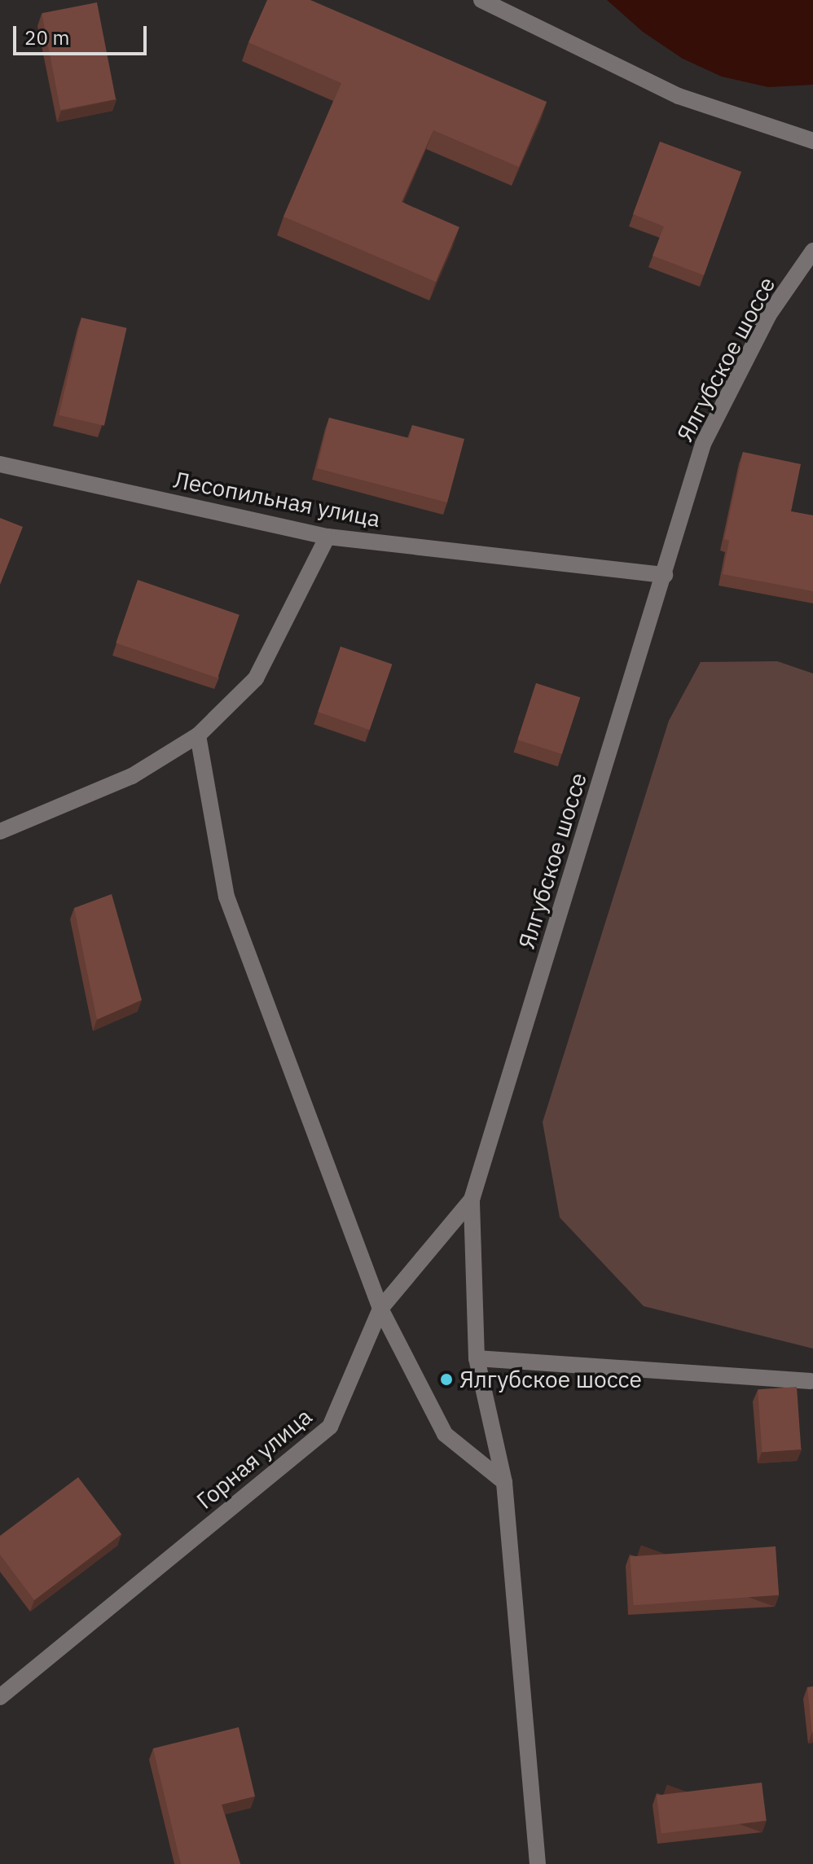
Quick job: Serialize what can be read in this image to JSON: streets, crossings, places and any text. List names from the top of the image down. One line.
{"streets":{"street":["Ялгубское шоссе","Лесопильная улица","Горная улица"]},"crossings":[["Ялгубское шоссе","Лесопильная улица"],["Ялгубское шоссе","Горная улица"]],"places":["Ялгубское шоссе"],"scale_bar":"20 m"}
